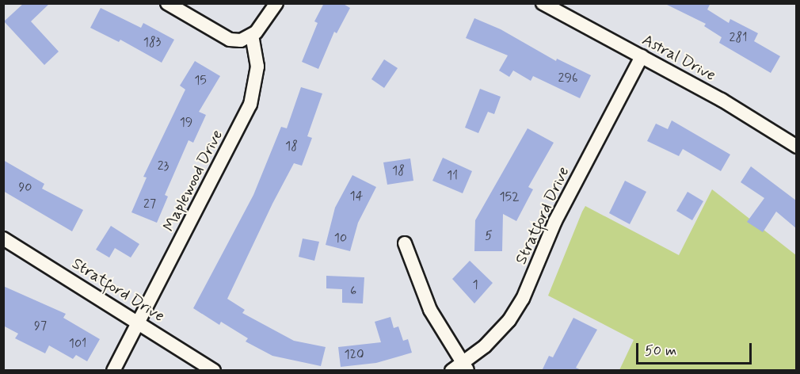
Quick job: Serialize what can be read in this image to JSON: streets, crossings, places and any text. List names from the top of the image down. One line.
{"streets":{"street":["Astral Drive","Maplewood Drive","Stratford Drive"]},"crossings":[["Astral Drive","Stratford Drive"],["Maplewood Drive","Stratford Drive"]],"house_numbers":["281","183","296","15","19","18","23","18","11","90","14","152","27","5","10","1","6","97","101","120"],"scale_bar":"50 m"}
